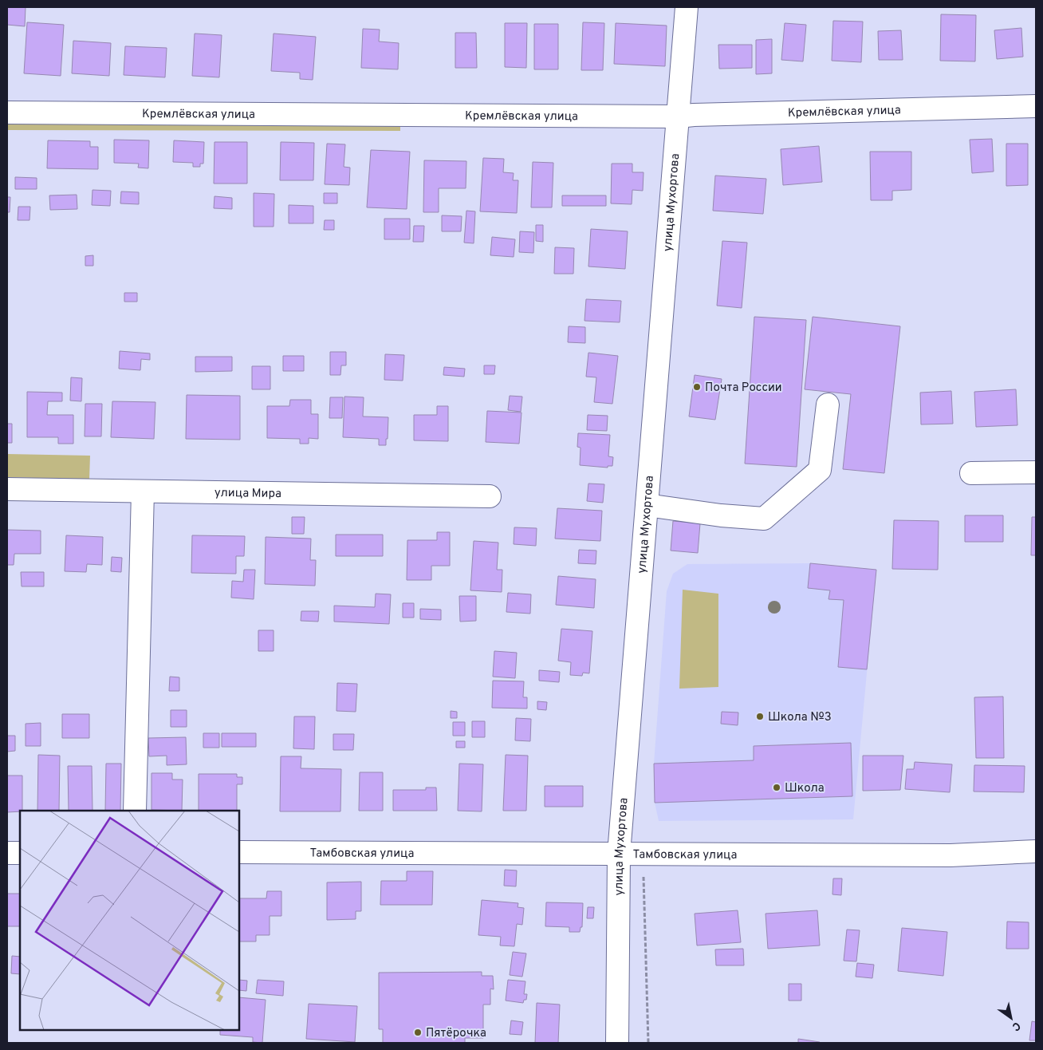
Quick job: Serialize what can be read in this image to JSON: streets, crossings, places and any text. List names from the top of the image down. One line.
{"streets":{"street":["Кремлёвская улица","улица Мухортова","улица Мира","Тамбовская улица"]},"crossings":[["Кремлёвская улица","улица Мухортова"],["улица Мухортова","Тамбовская улица"]],"places":["Почта России","Школа №3","Школа","Пятёрочка"],"north":"bottom right"}
